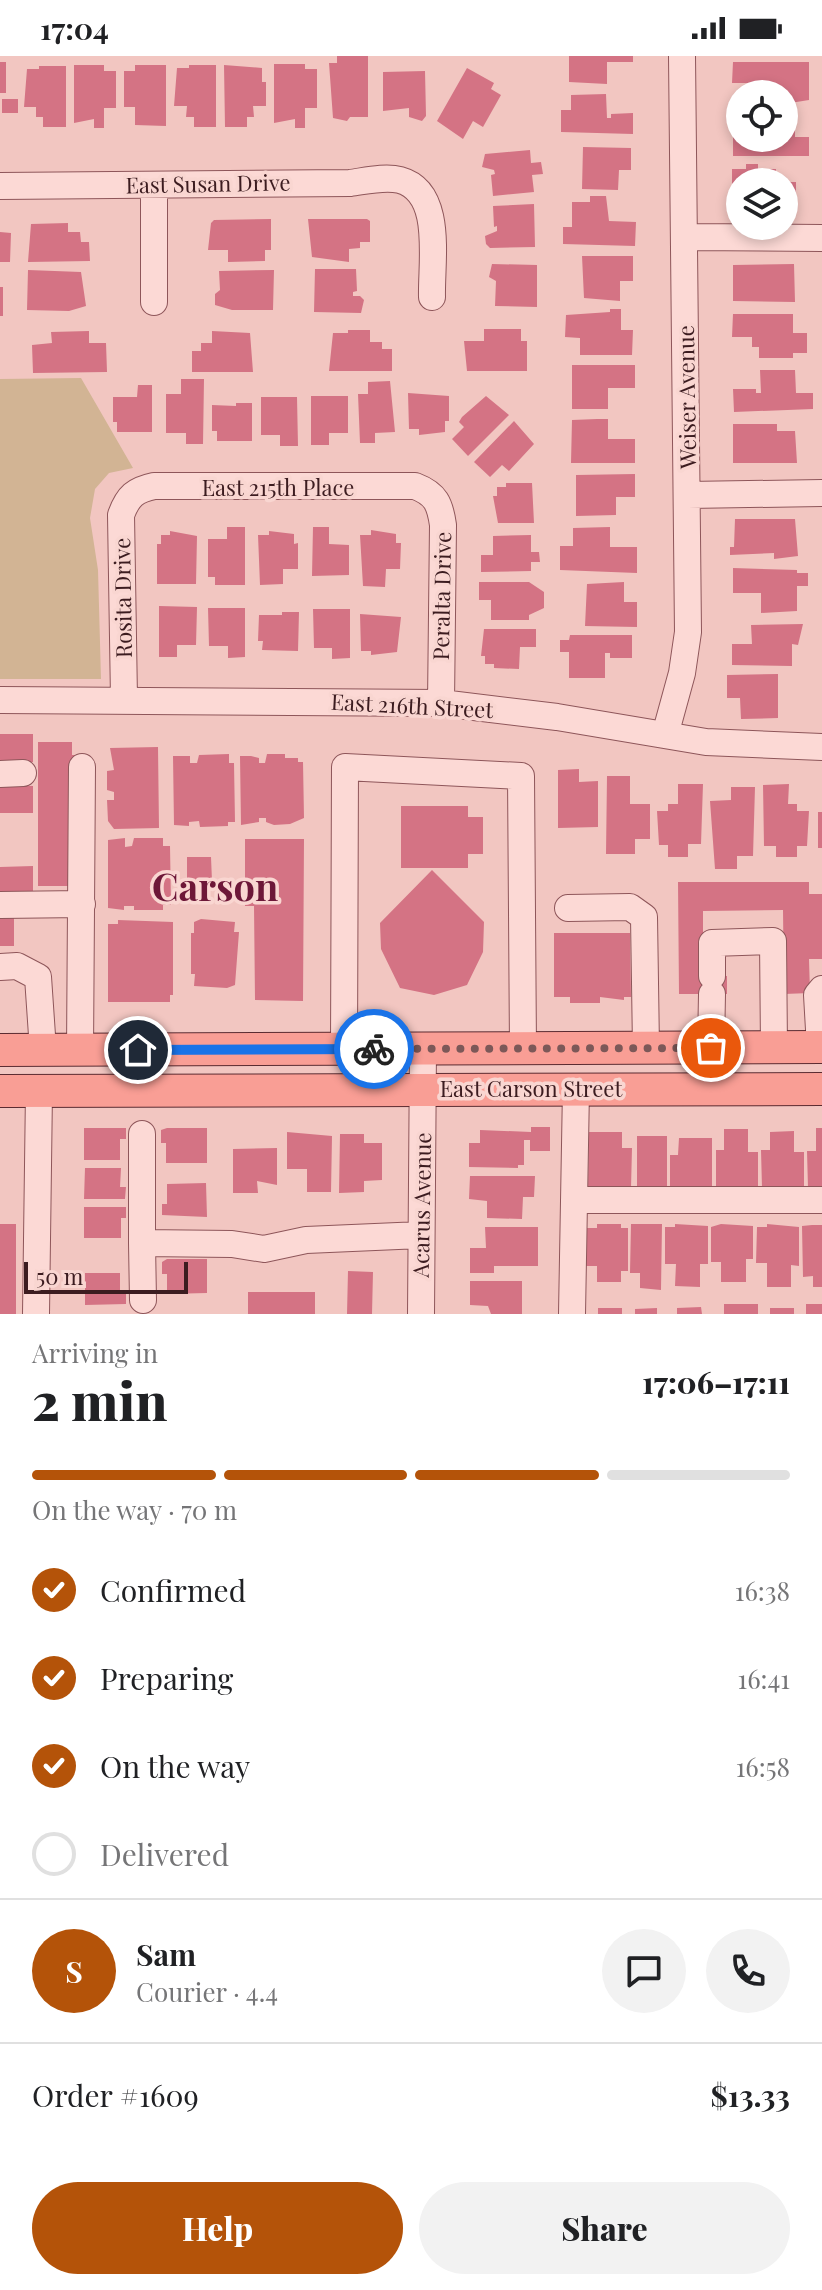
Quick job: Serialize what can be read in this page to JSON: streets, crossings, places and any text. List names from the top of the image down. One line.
{"streets":{"main road":["East Carson Street"],"street":["East Susan Drive","Weiser Avenue","East 215th Place","Peralta Drive","Rosita Drive","East 216th Street","Acarus Avenue"]},"crossings":[["Weiser Avenue","East 216th Street"],["East 215th Place","Peralta Drive"],["East 215th Place","Rosita Drive"],["Peralta Drive","East 216th Street"],["Rosita Drive","East 216th Street"],["East Carson Street","Acarus Avenue"]],"districts":["Carson"],"scale_bar":"50 m","page":{"status":"17:04","scale":"50 m","heading":["2 min","Arriving in","17:06–17:11"],"panel":["Sam","Courier · 4.4","Order #1609","$13.33"],"bar":"On the way · 70 m","list":[["Confirmed","16:38"],["Preparing","16:41"],["On the way","16:58"],"Delivered"],"round":"S","buttons":["Help","Share"]}}
